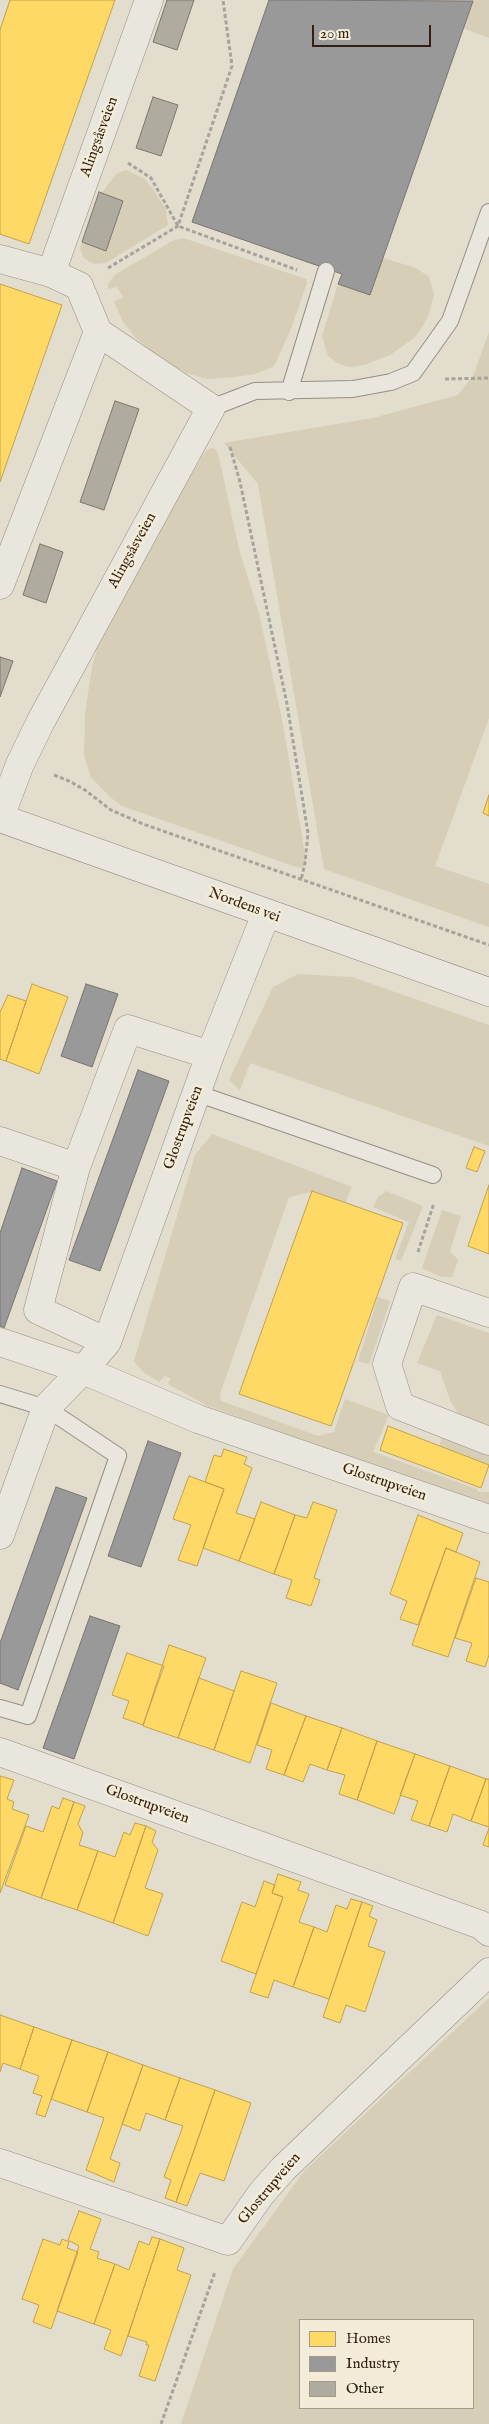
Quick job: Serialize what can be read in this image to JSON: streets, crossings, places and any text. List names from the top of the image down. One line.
{"streets":{"street":["Alingsåsveien","Nordens vei","Glostrupveien"]},"crossings":[["Alingsåsveien","Nordens vei"],["Nordens vei","Glostrupveien"]],"legend":["Homes","Industry","Other"],"scale_bar":"20 m"}
